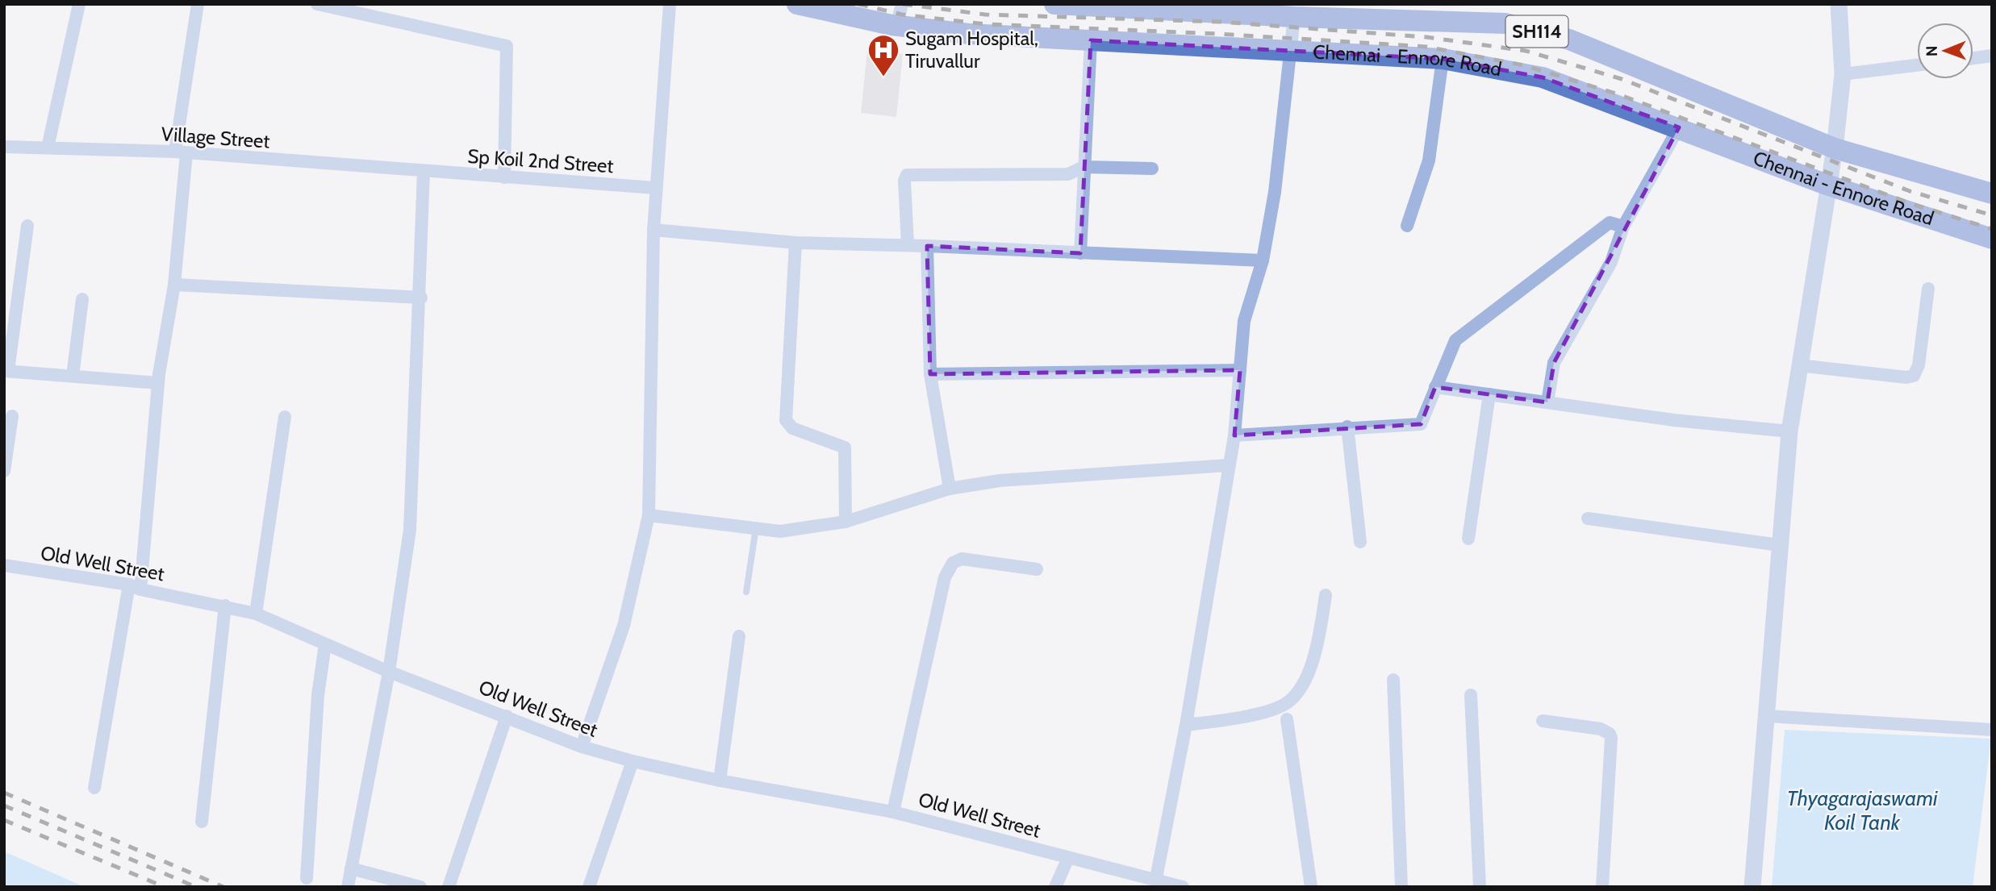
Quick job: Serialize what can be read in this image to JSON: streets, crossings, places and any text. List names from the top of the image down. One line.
{"streets":{"main road":["SH114","Chennai - Ennore Road"],"street":["Village Street","Sp Koil 2nd Street","Old Well Street"]},"crossings":[["Village Street","Sp Koil 2nd Street"]],"water":["Thyagarajaswami Koil Tank"],"places":{"hospital":["Sugam Hospital, Tiruvallur"]},"north":"left"}
